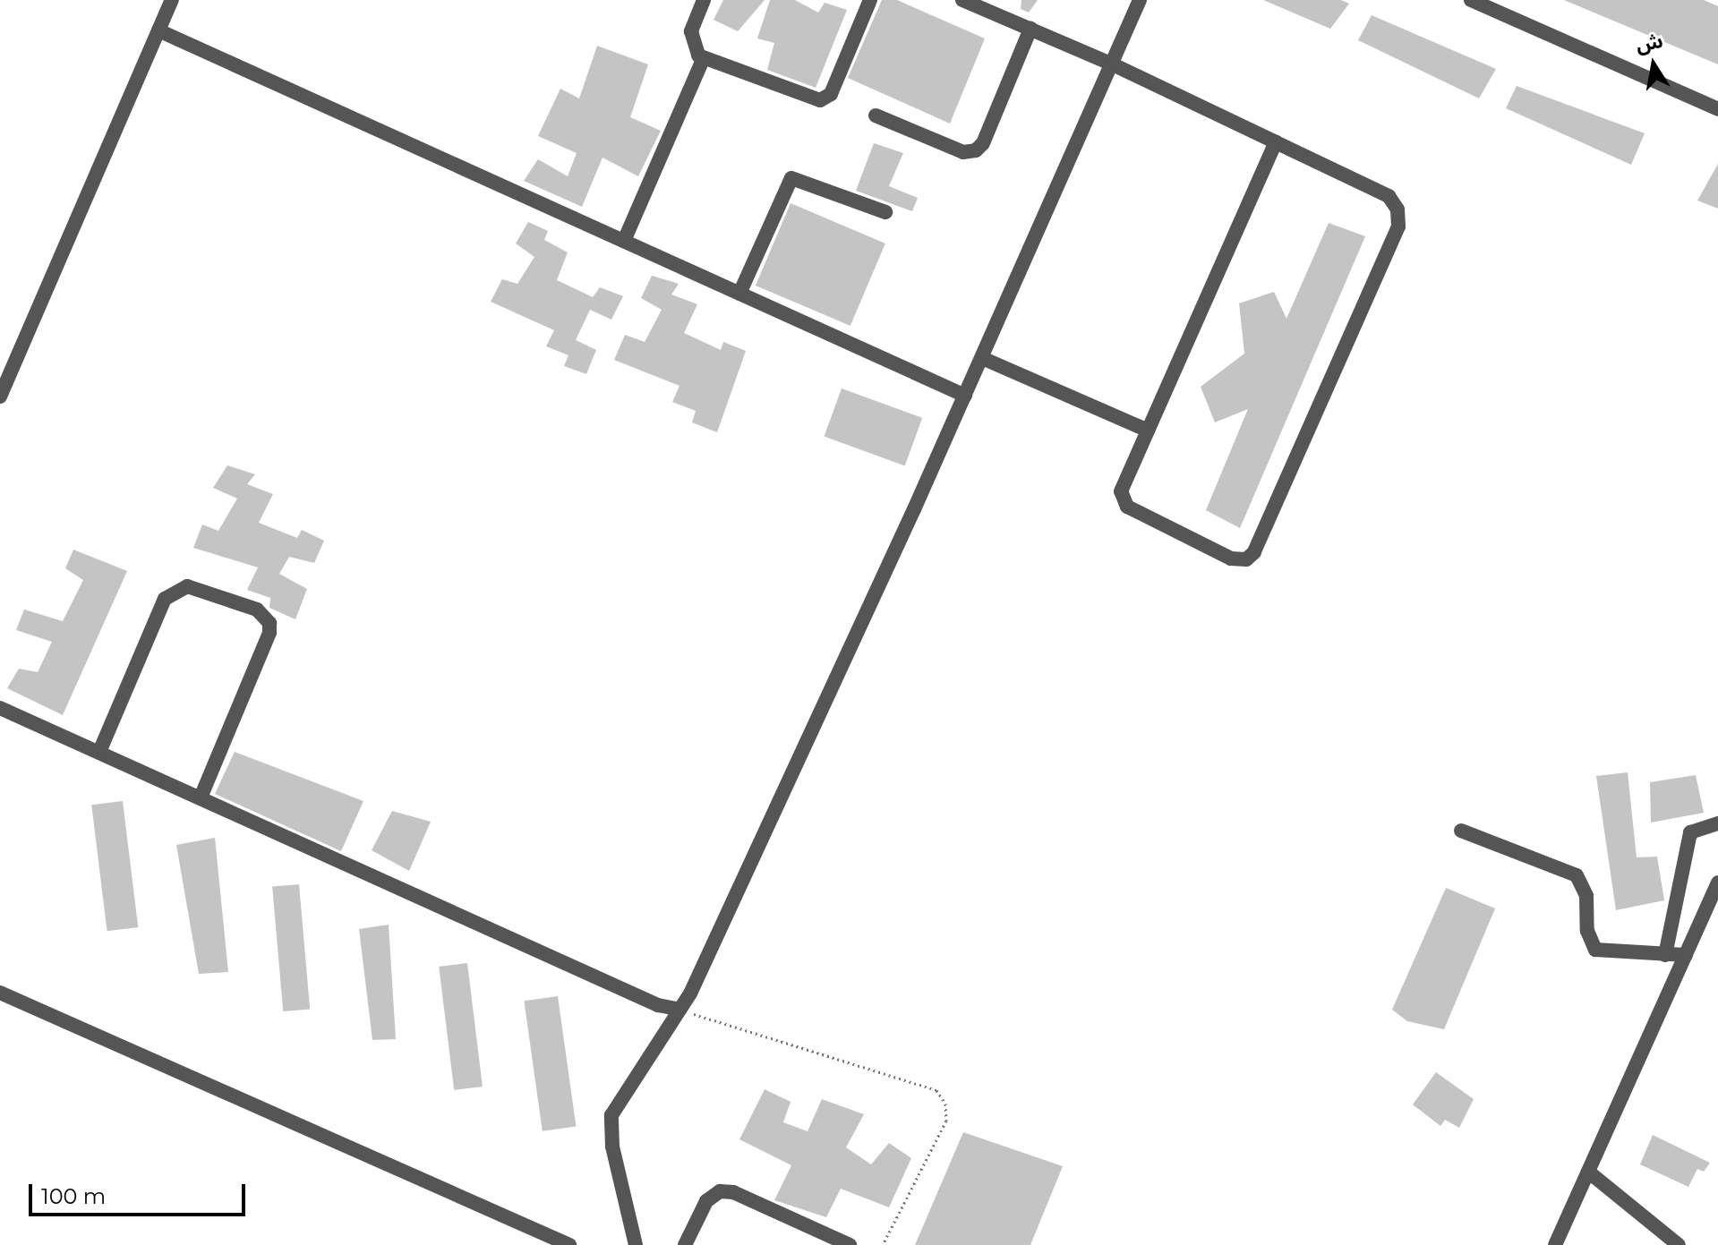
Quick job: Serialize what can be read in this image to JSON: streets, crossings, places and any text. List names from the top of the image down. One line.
{"scale_bar":"100 m","north":"top"}
